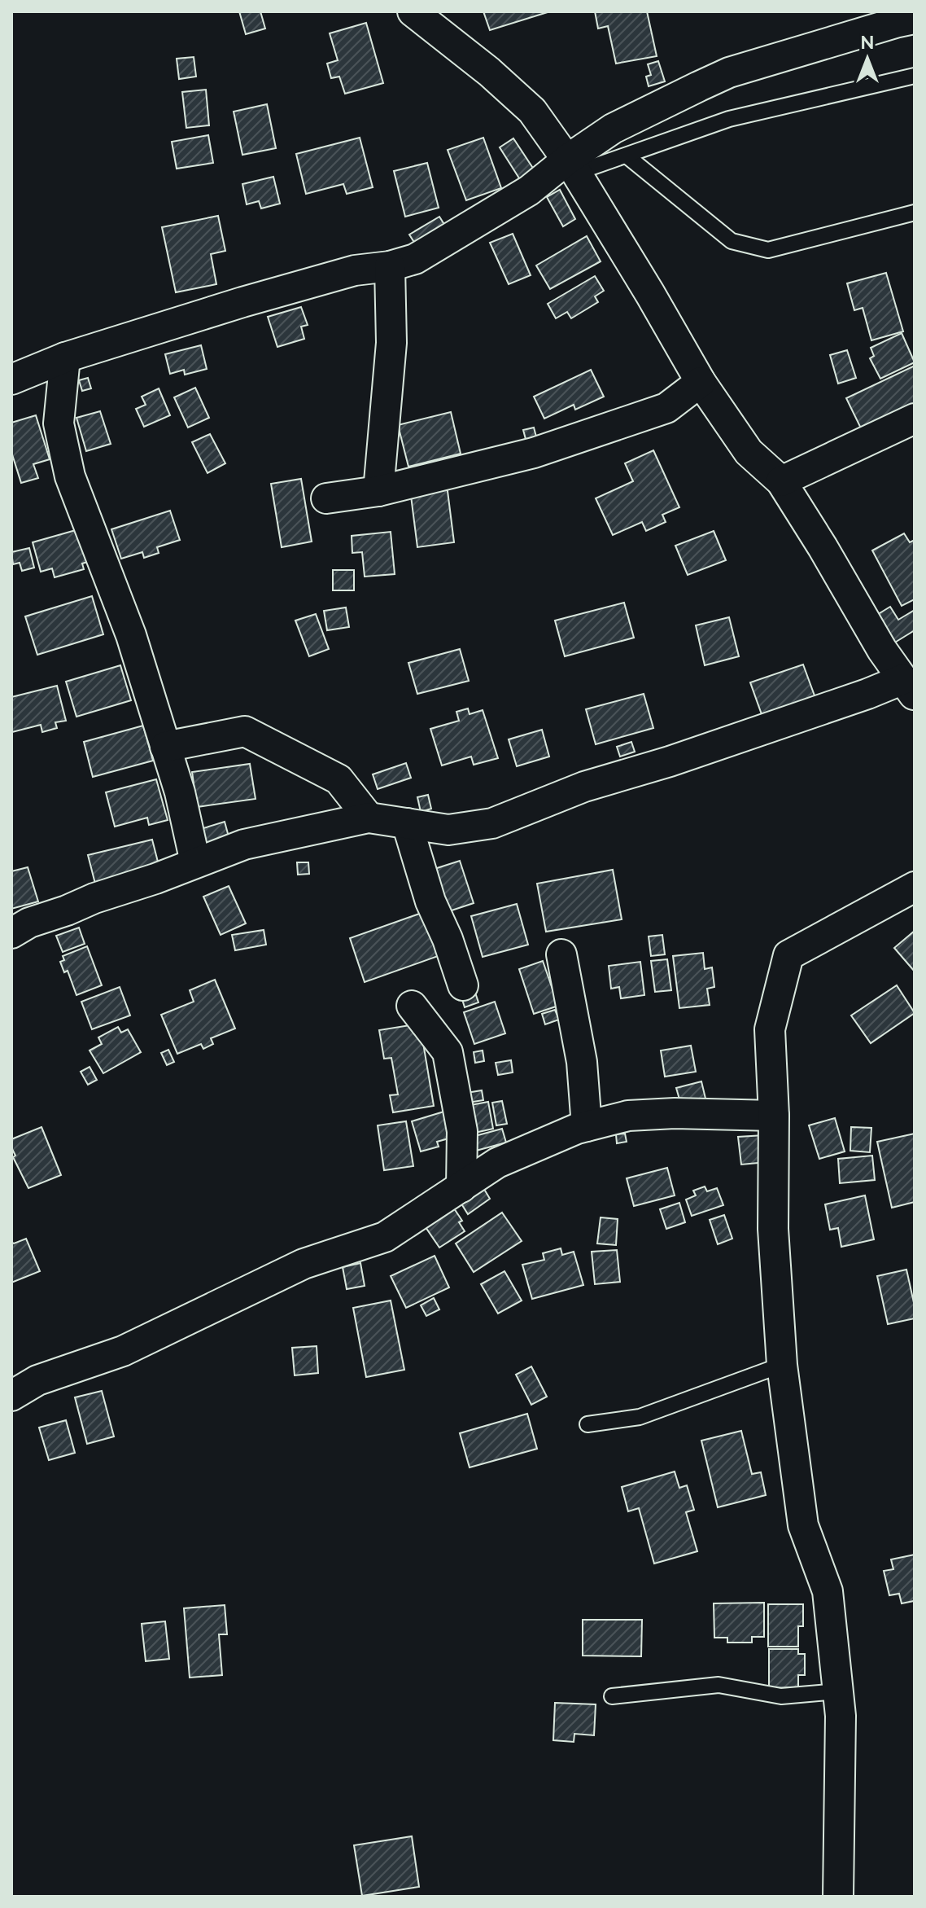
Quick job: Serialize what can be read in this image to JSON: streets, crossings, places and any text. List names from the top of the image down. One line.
{"north":"top"}
